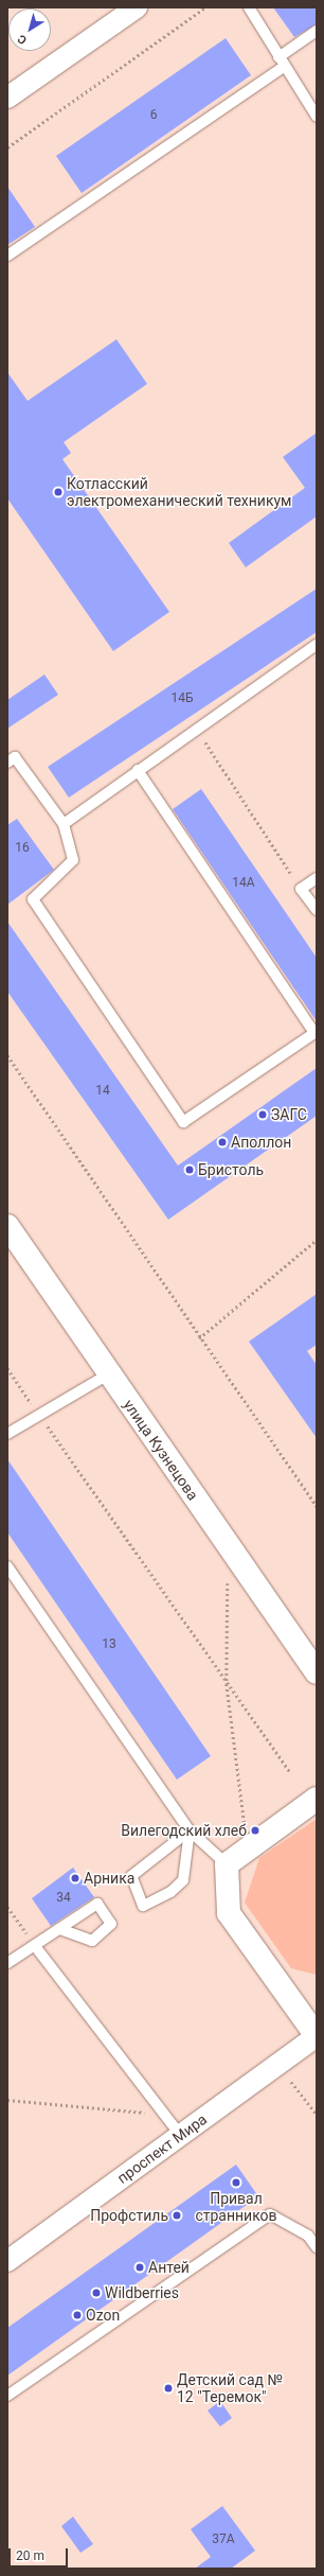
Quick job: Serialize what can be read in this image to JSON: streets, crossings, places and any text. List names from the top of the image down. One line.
{"streets":{"street":["улица Кузнецова","проспект Мира"]},"places":["Котласский электромеханический техникум","ЗАГС","Аполлон","Бристоль","Вилегодский хлеб","Арника","Привал странников","Профстиль","Антей","Wildberries","Ozon","Детский сад № 12 \"Теремок\""],"house_numbers":["6","14Б","16","14А","14","13","34","37А"],"scale_bar":"20 m","north":"bottom left"}
